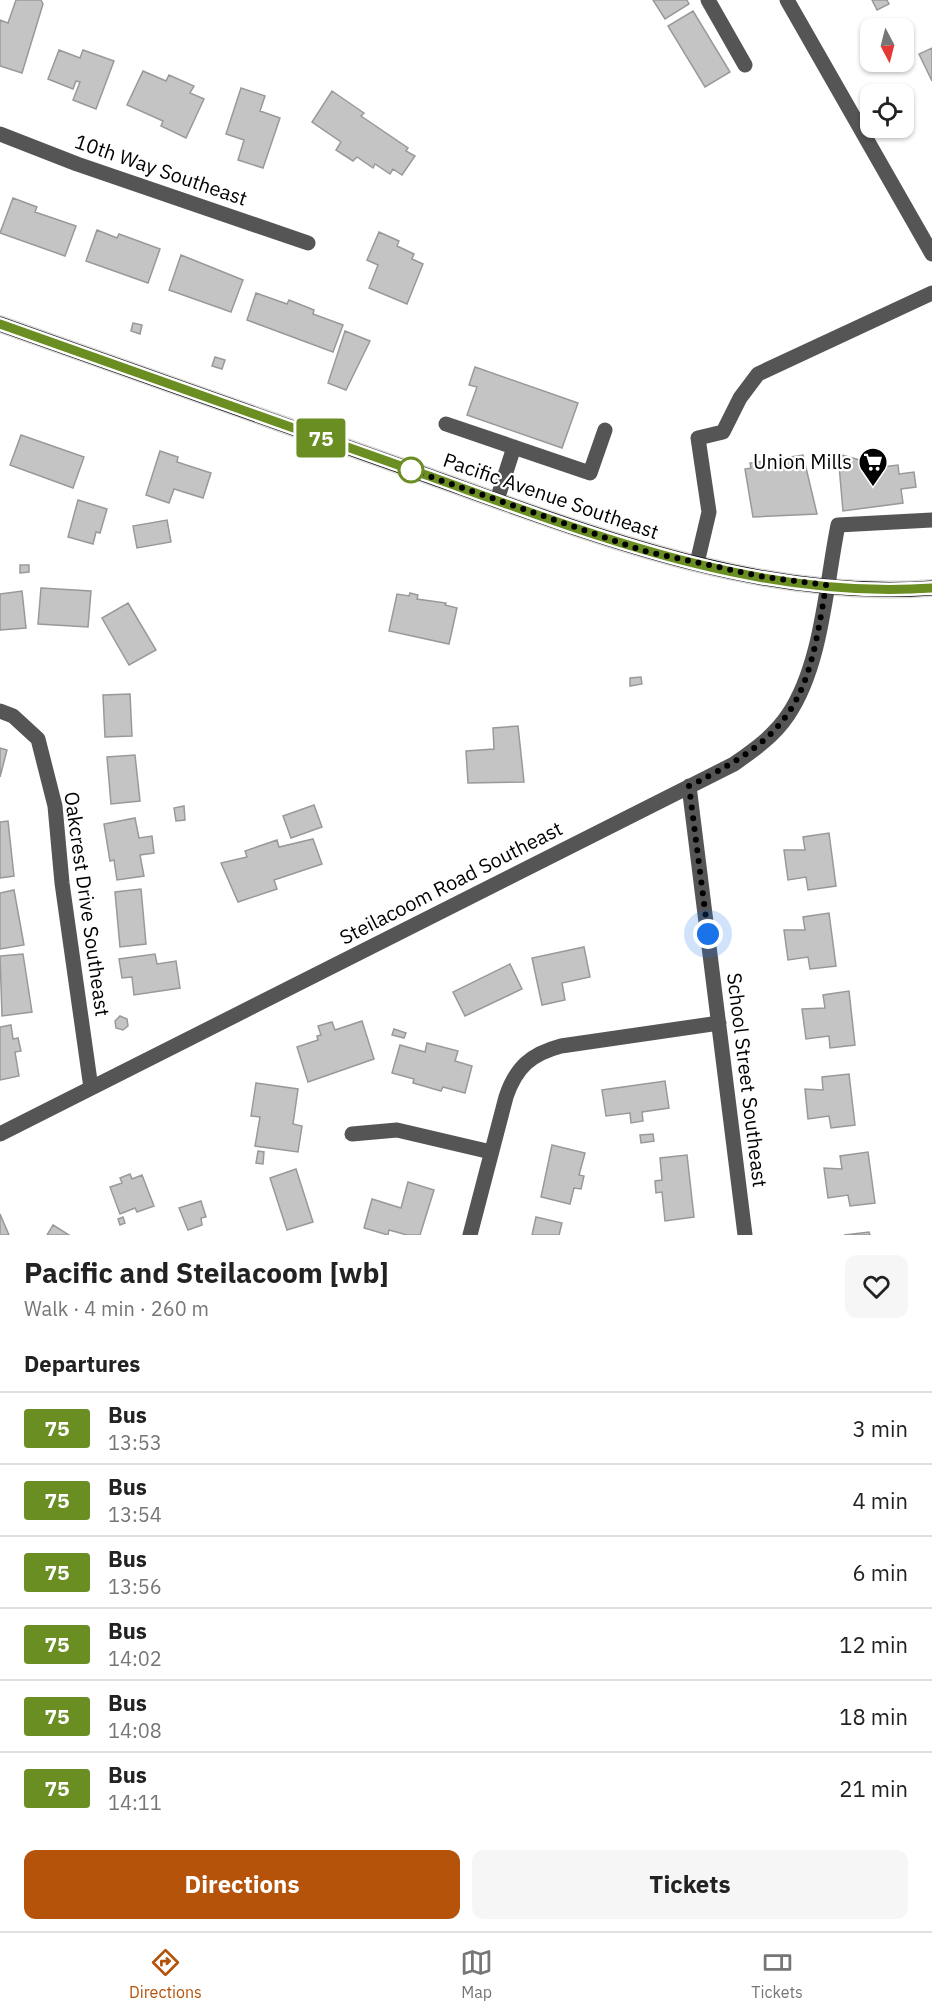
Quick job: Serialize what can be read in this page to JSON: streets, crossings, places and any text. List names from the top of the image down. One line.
{"streets":{"main road":["Pacific Avenue Southeast"],"street":["10th Way Southeast","Steilacoom Road Southeast","Oakcrest Drive Southeast","School Street Southeast"]},"crossings":[["Pacific Avenue Southeast","Steilacoom Road Southeast"],["Steilacoom Road Southeast","Oakcrest Drive Southeast"],["Steilacoom Road Southeast","School Street Southeast"]],"places":{"supermarket":["Union Mills"]},"lines":["bus line 75"],"north":"bottom","page":{"on_map":"75","heading":[["Pacific and Steilacoom [wb]","Walk · 4 min · 260 m"],"Departures"],"list":[{"mark":"75","name":"Bus","note":"13:53","value":"3 min"},{"mark":"75","name":"Bus","note":"13:54","value":"4 min"},{"mark":"75","name":"Bus","note":"13:56","value":"6 min"},{"mark":"75","name":"Bus","note":"14:02","value":"12 min"},{"mark":"75","name":"Bus","note":"14:08","value":"18 min"},{"mark":"75","name":"Bus","note":"14:11","value":"21 min"}],"buttons":["Directions","Tickets"],"tabs":["Directions","Map","Tickets"]}}
